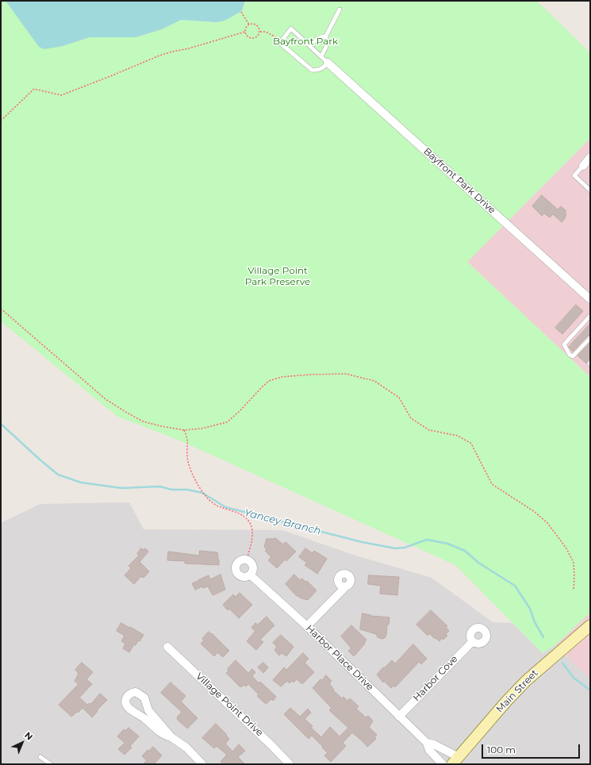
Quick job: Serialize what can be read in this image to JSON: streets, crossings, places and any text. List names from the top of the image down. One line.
{"streets":{"main road":["Main Street"],"street":["Bayfront Park Drive","Harbor Place Drive","Harbor Cove","Village Point Drive"]},"crossings":[["Harbor Place Drive","Harbor Cove"],["Harbor Place Drive","Main Street"]],"water":["Yancey Branch"],"parks":["Bayfront Park","Village Point Park Preserve"],"scale_bar":"100 m","north":"top right"}
